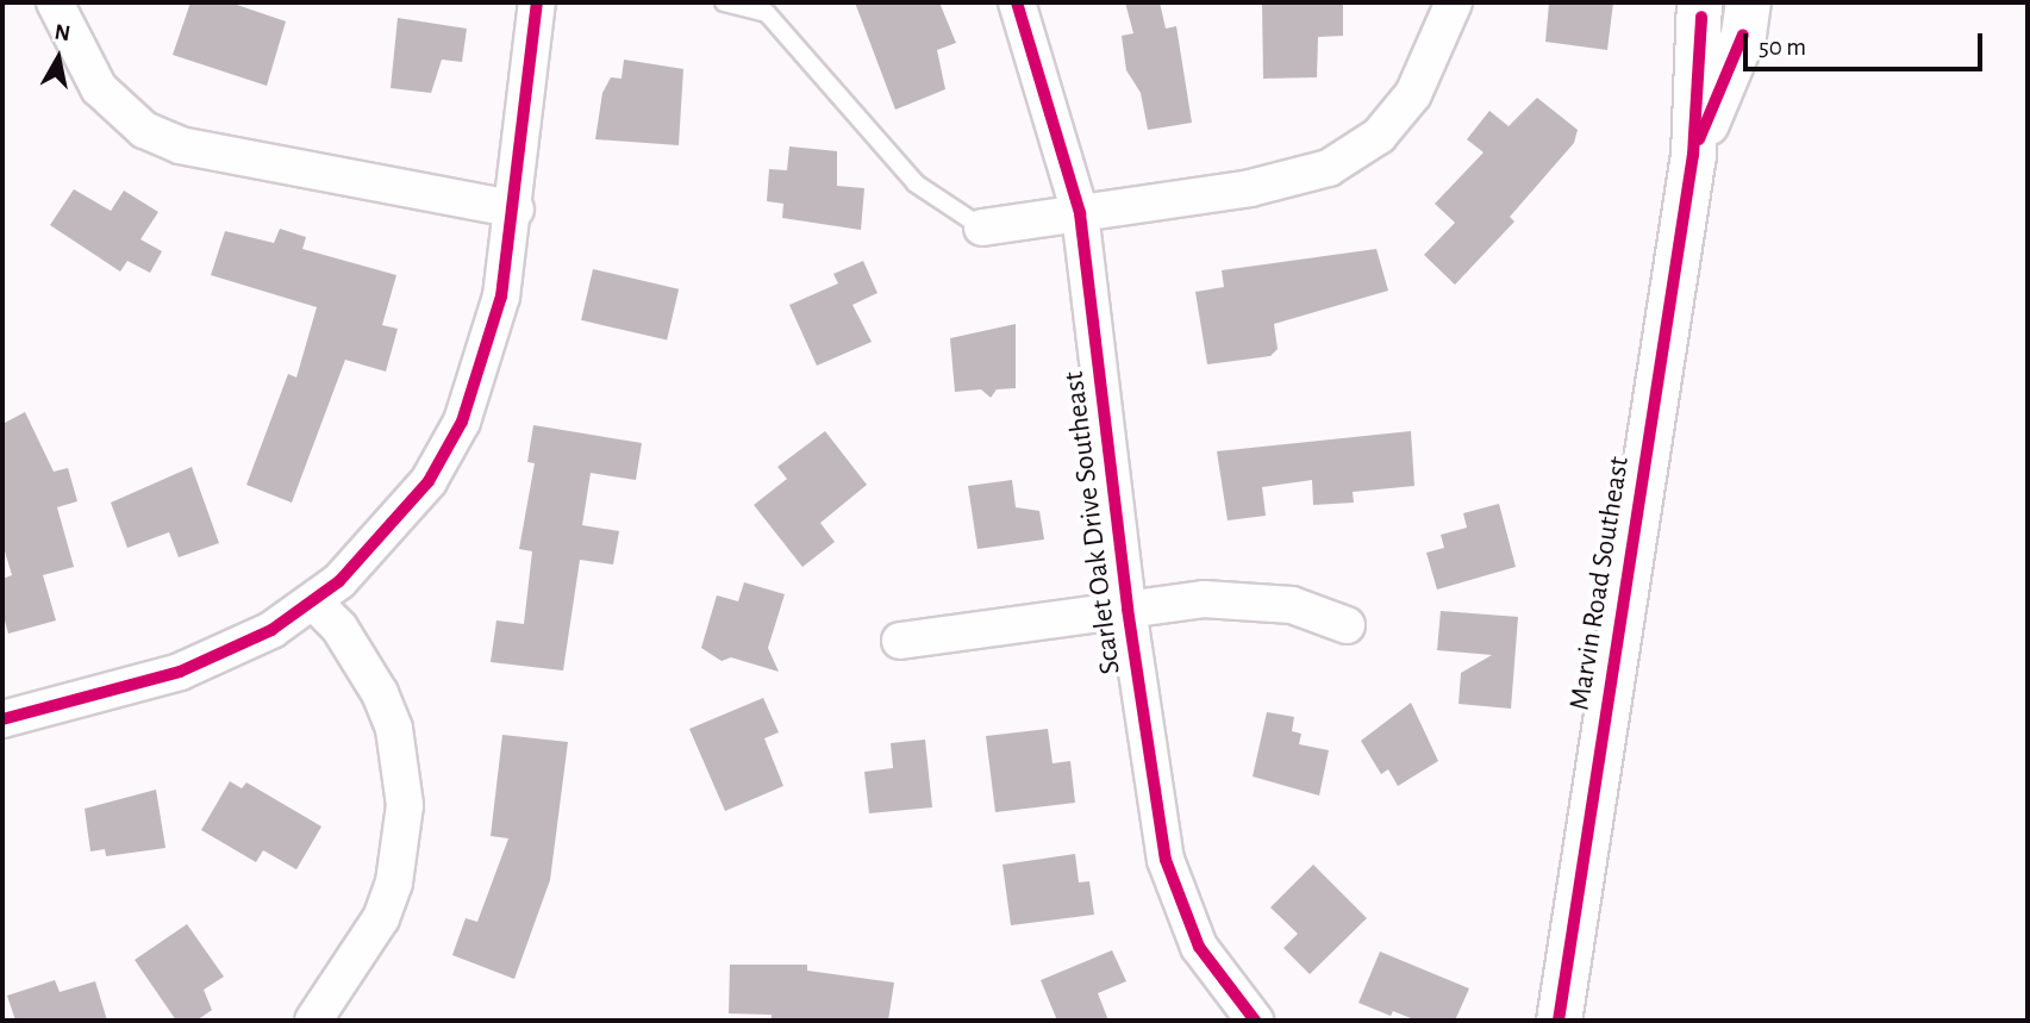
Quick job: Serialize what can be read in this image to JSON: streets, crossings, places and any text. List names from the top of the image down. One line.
{"streets":{"street":["Scarlet Oak Drive Southeast","Marvin Road Southeast"]},"scale_bar":"50 m","north":"top"}
